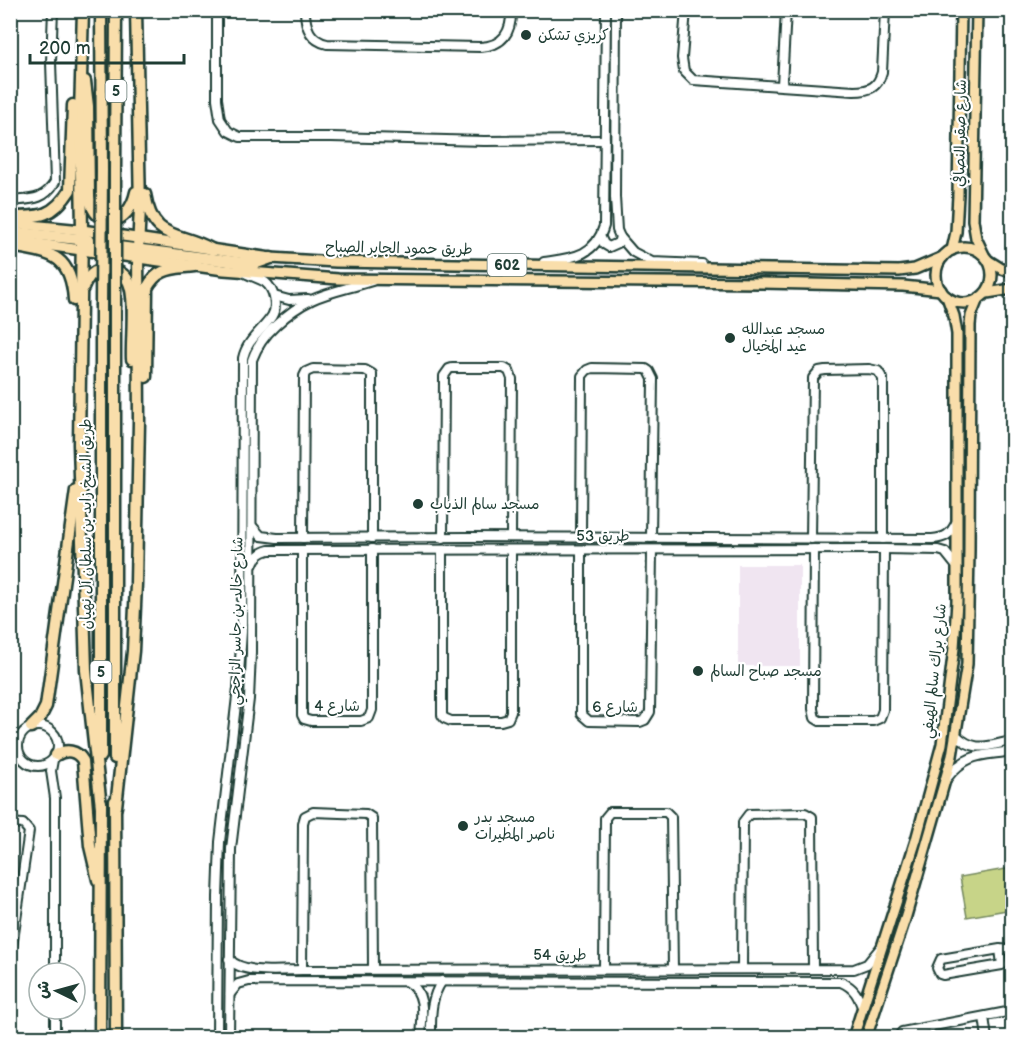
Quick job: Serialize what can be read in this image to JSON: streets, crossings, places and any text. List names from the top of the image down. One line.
{"streets":{"highway":["5","طريق الشيخ زايد بن سلطان آل نهيان"],"main road":["شارع صقر النصافي","طريق حمود الجابر الصباح","602","شارع براك سالم الهيفي"],"street":["طريق 53","شارع خالد بن جاسر الراجحي","شارع 4","شارع 6","طريق 54"]},"crossings":[["شارع صقر النصافي","طريق حمود الجابر الصباح"],["شارع صقر النصافي","شارع براك سالم الهيفي"],["طريق حمود الجابر الصباح","شارع خالد بن جاسر الراجحي"],["طريق حمود الجابر الصباح","شارع براك سالم الهيفي"],["طريق 53","شارع خالد بن جاسر الراجحي"],["طريق 53","شارع براك سالم الهيفي"],["طريق 53","شارع 4"],["طريق 53","شارع 6"],["شارع خالد بن جاسر الراجحي","طريق 54"],["شارع براك سالم الهيفي","طريق 54"]],"places":["كريزي تشكن","مسجد عبدالله عيد المخيال","مسجد سالم الذياب","مسجد صباح السالم","مسجد بدر ناصر المطيرات"],"scale_bar":"200 m","north":"left"}
